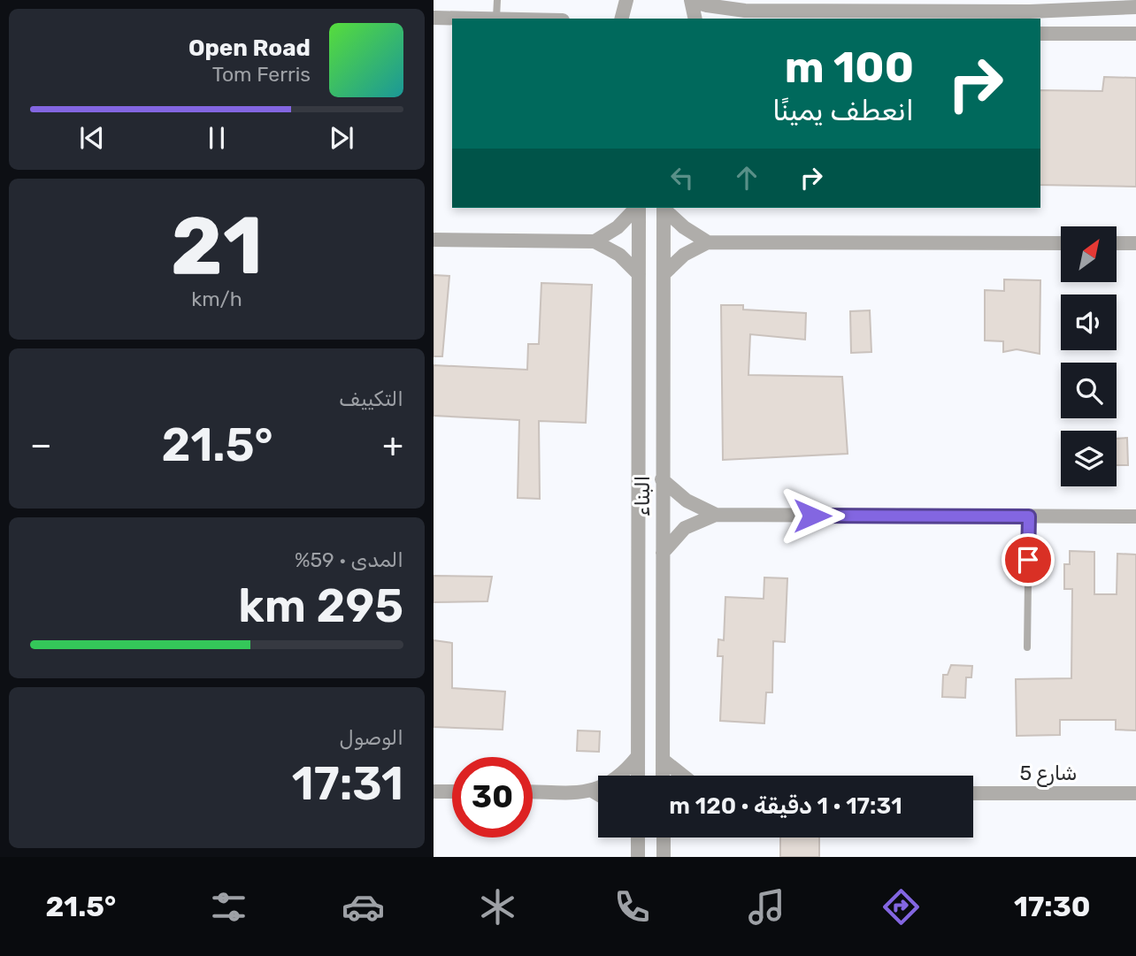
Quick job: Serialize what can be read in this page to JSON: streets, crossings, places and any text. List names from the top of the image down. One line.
{"streets":{"street":["البناء","شارع 5"]},"north":"top right","page":{"turn":["100 m","انعطف يمينًا"],"song":["Open Road","Tom Ferris"],"tile":[["21","km/h"],"التكييف",["المدى · 59%","295 km"],["الوصول","17:31"]],"heat":["−","21.5°","+"],"limit":"30","trip":"17:31 · 1 دقيقة · 120 m","tabs":["17:30","21.5°"]}}
